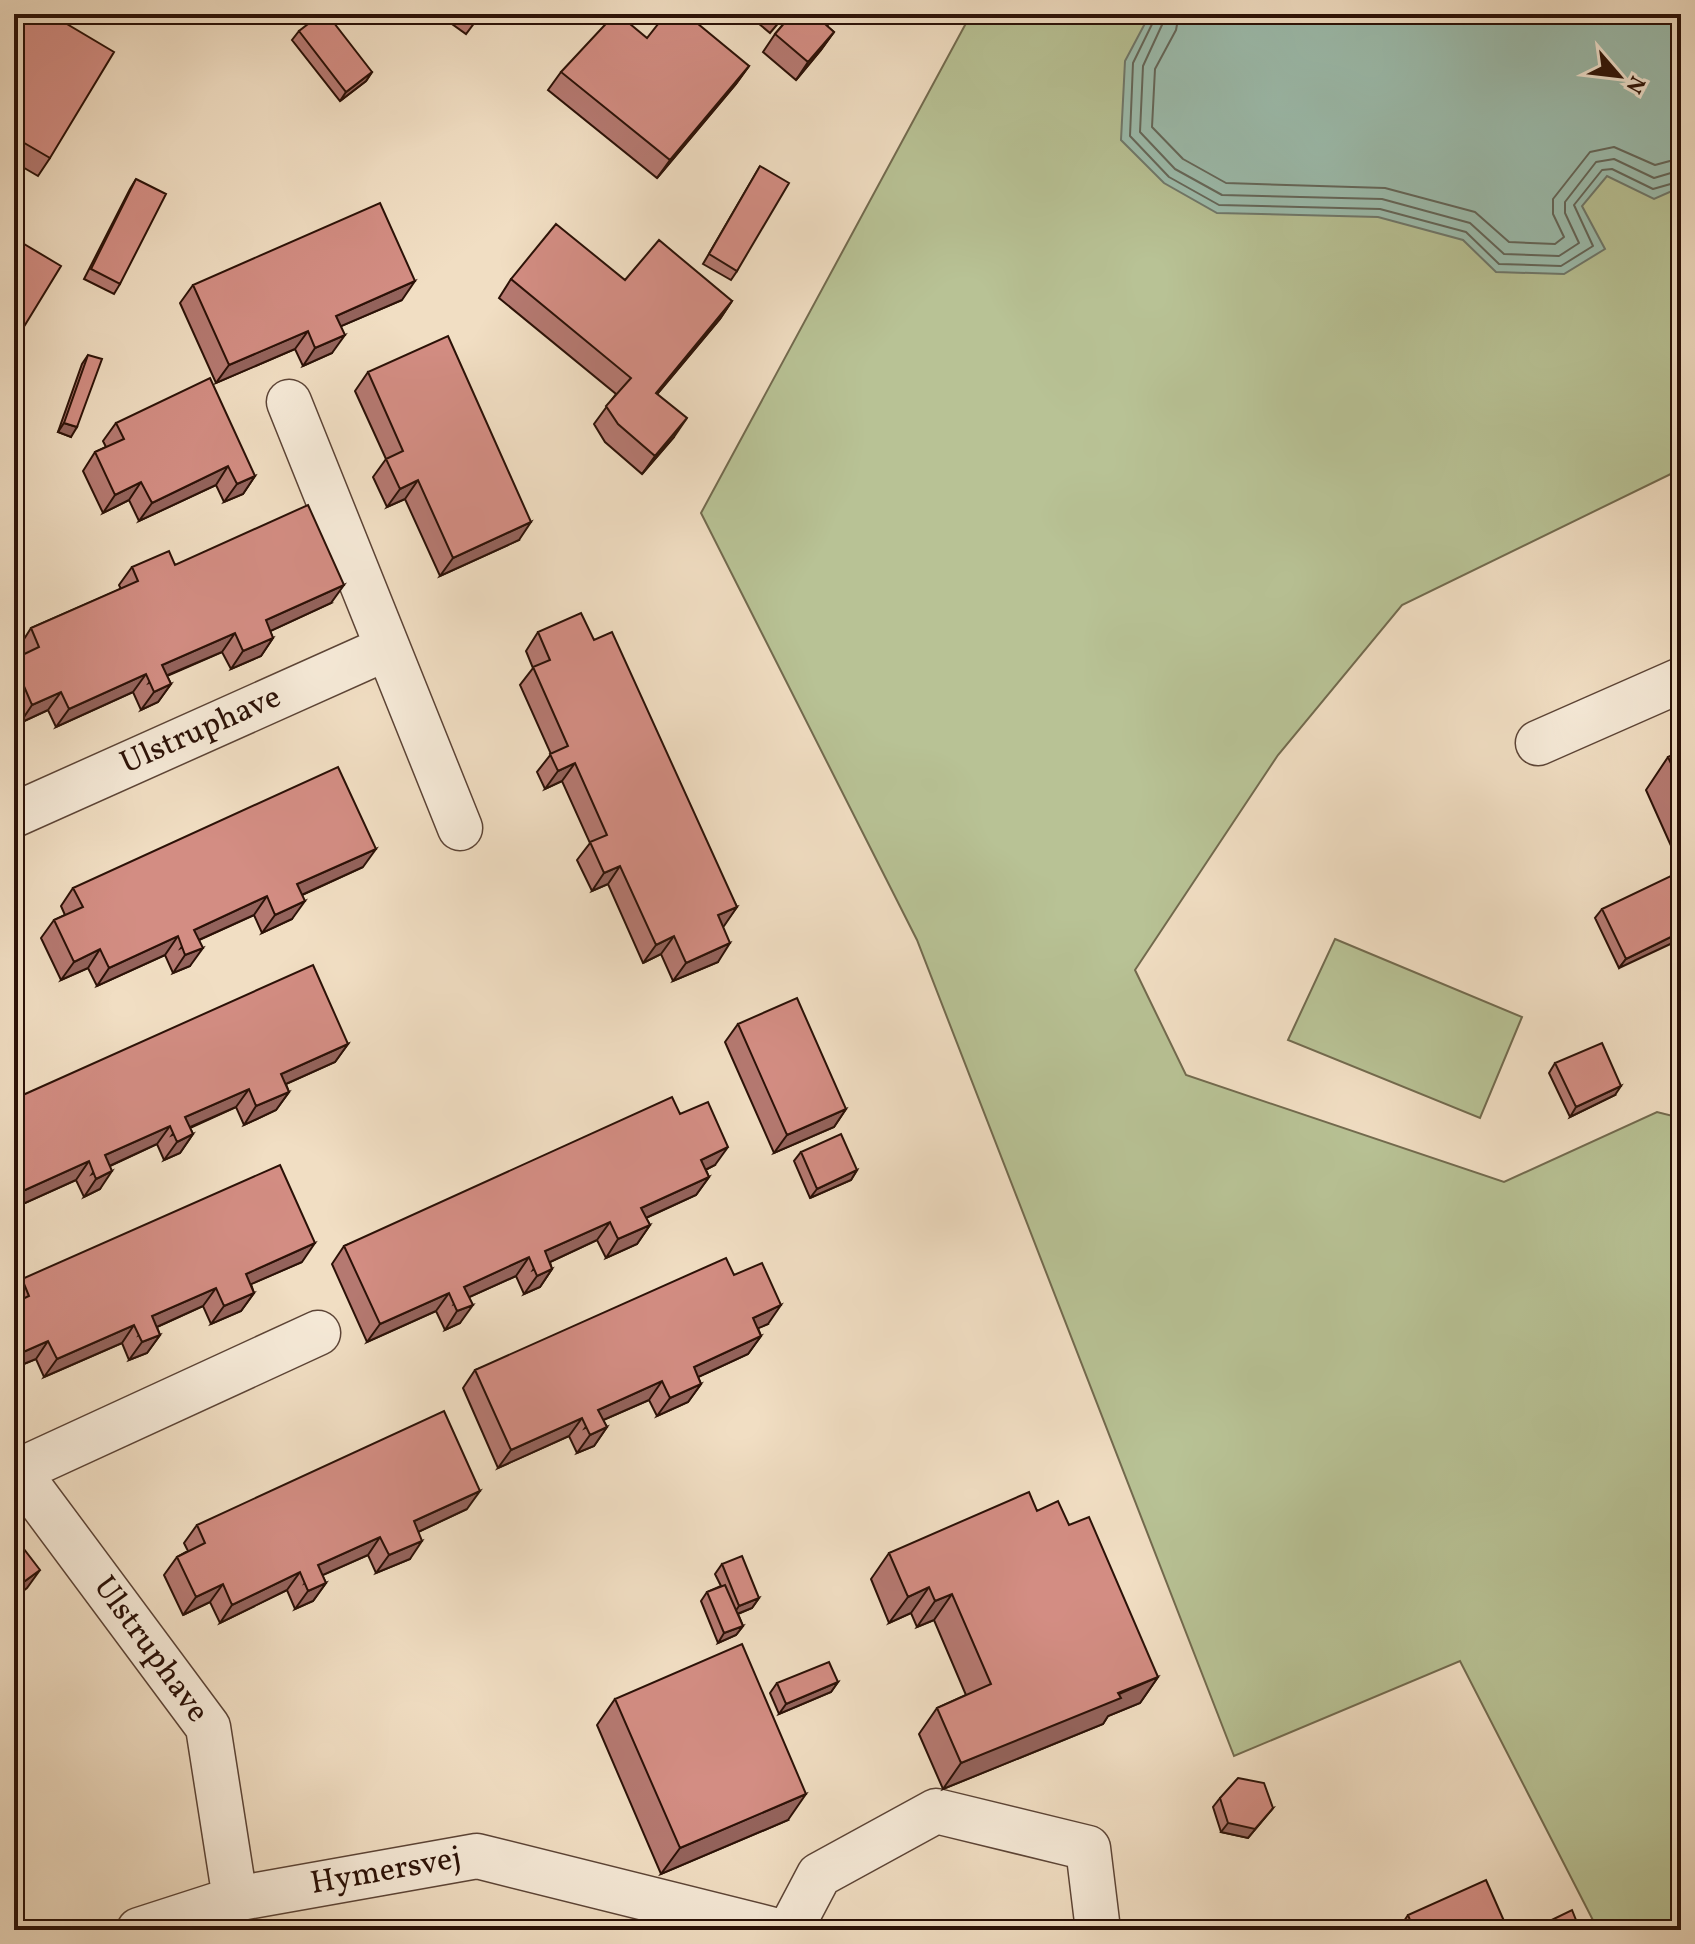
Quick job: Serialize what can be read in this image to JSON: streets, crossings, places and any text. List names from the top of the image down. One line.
{"streets":{"street":["Ulstruphave","Hymersvej"]},"crossings":[["Ulstruphave","Hymersvej"]],"north":"bottom right"}
